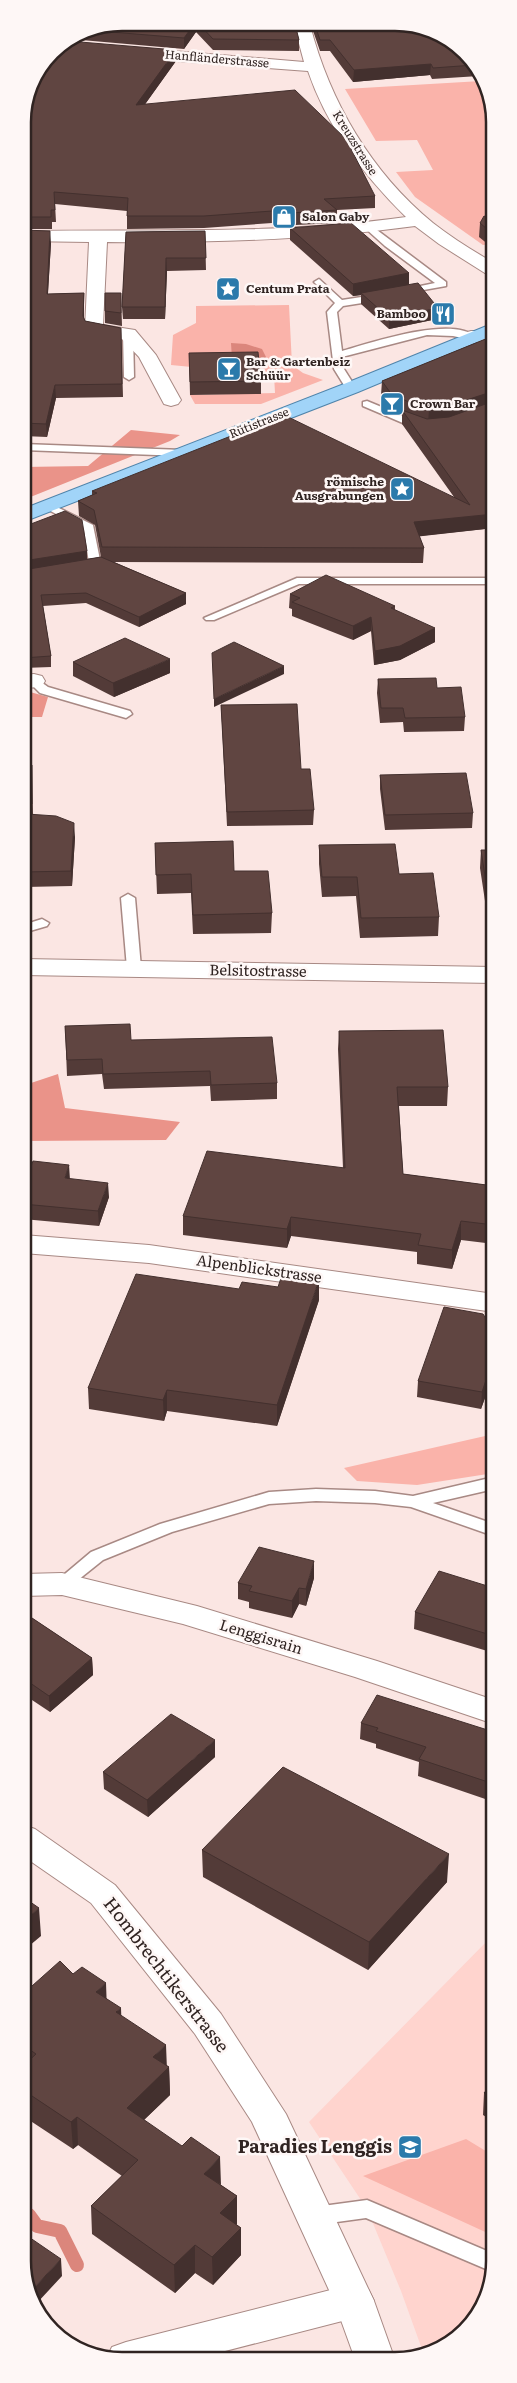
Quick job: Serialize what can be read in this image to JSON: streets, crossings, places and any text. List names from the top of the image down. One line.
{"streets":{"main road":["Rütistrasse"],"street":["Hanfländerstrasse","Kreuzstrasse","Belsitostrasse","Alpenblickstrasse","Lenggisrain","Hombrechtikerstrasse"]},"crossings":[["Hanfländerstrasse","Kreuzstrasse"]],"places":{"shop":["Salon Gaby"],"place":["Centum Prata","römische Ausgrabungen"],"restaurant":["Bamboo"],"bar":["Bar & Gartenbeiz Schüür","Crown Bar"],"school or university":["Paradies Lenggis"]}}
